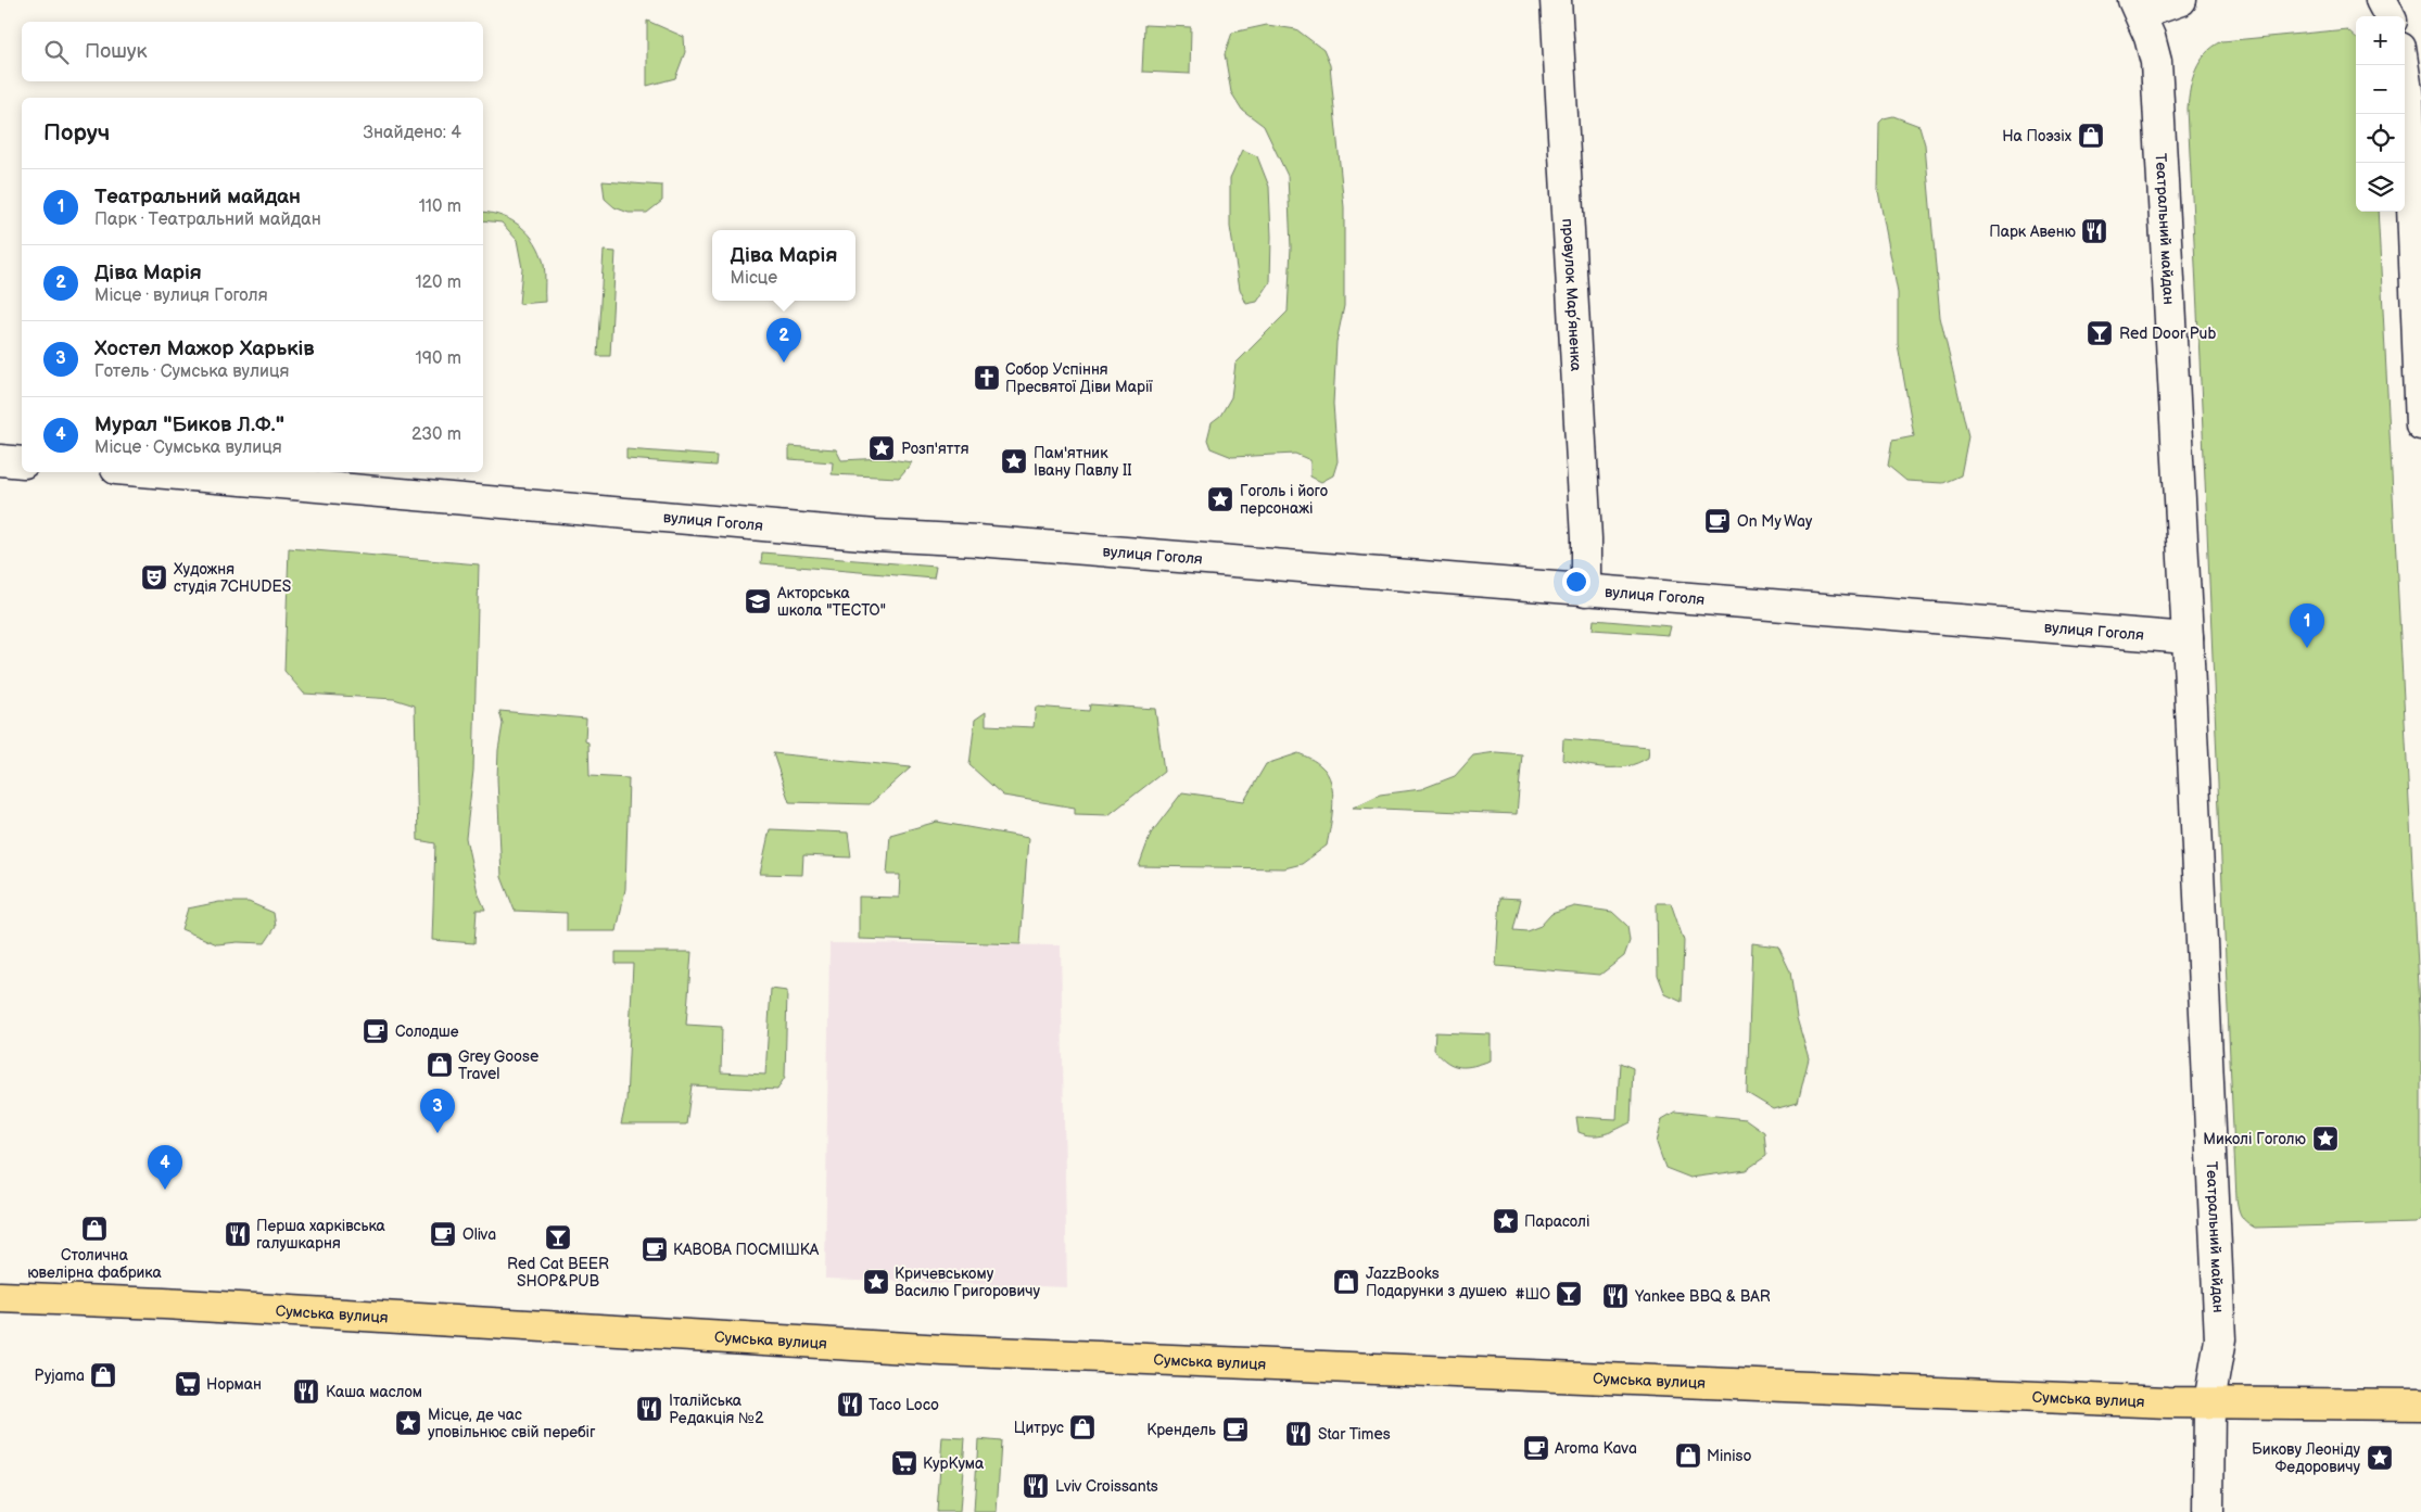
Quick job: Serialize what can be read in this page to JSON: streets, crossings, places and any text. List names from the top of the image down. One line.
{"streets":{"main road":["Сумська вулиця"],"street":["Театральний майдан","провулок Мар’яненка","вулиця Гоголя"]},"crossings":[["Театральний майдан","вулиця Гоголя"],["Театральний майдан","Сумська вулиця"],["провулок Мар’яненка","вулиця Гоголя"]],"places":{"shop":["На Поэзіх","Grey Goose Travel","Столична ювелірна фабрика","JazzBooks Подарунки з душею","Pyjama","Цитрус","Miniso"],"restaurant":["Парк Авеню","Перша харківська галушкарня","Yankee BBQ & BAR","Каша маслом","Taco Loco","Італійська Редакція №2","Star Times","Lviv Croissants"],"bar":["Red Door Pub","Red Cat BEER SHOP&PUB","#ШО"],"church":["Собор Успіння Пресвятої Діви Марії"],"place":["Розп'яття","Пам'ятник Івану Павлу II","Гоголь і його персонажі","Миколі Гоголю","Парасолі","Кричевському Василю Григоровичу","Місце, де час уповільнює свій перебіг","Бикову Леоніду Федоровичу"],"cafe":["On My Way","Солодше","Oliva","КАВОВА ПОСМІШКА","Крендель","Aroma Kava"],"theatre":["Художня студія 7CHUDES"],"school or university":["Акторська школа \"ТЕСТО\""],"supermarket":["Норман","КурКума"]},"page":{"map_buttons":["+","−"],"search":"Пошук","heading":["Поруч","Знайдено: 4"],"list":[{"mark":"1","name":"Театральний майдан","note":"Парк · Театральний майдан","value":"110 m"},{"mark":"2","name":"Діва Марія","note":"Місце · вулиця Гоголя","value":"120 m"},{"mark":"3","name":"Хостел Мажор Харьків","note":"Готель · Сумська вулиця","value":"190 m"},{"mark":"4","name":"Мурал \"Биков Л.Ф.\"","note":"Місце · Сумська вулиця","value":"230 m"}],"popup":["Діва Марія","Місце"],"pins":["2","1","3","4"]}}
